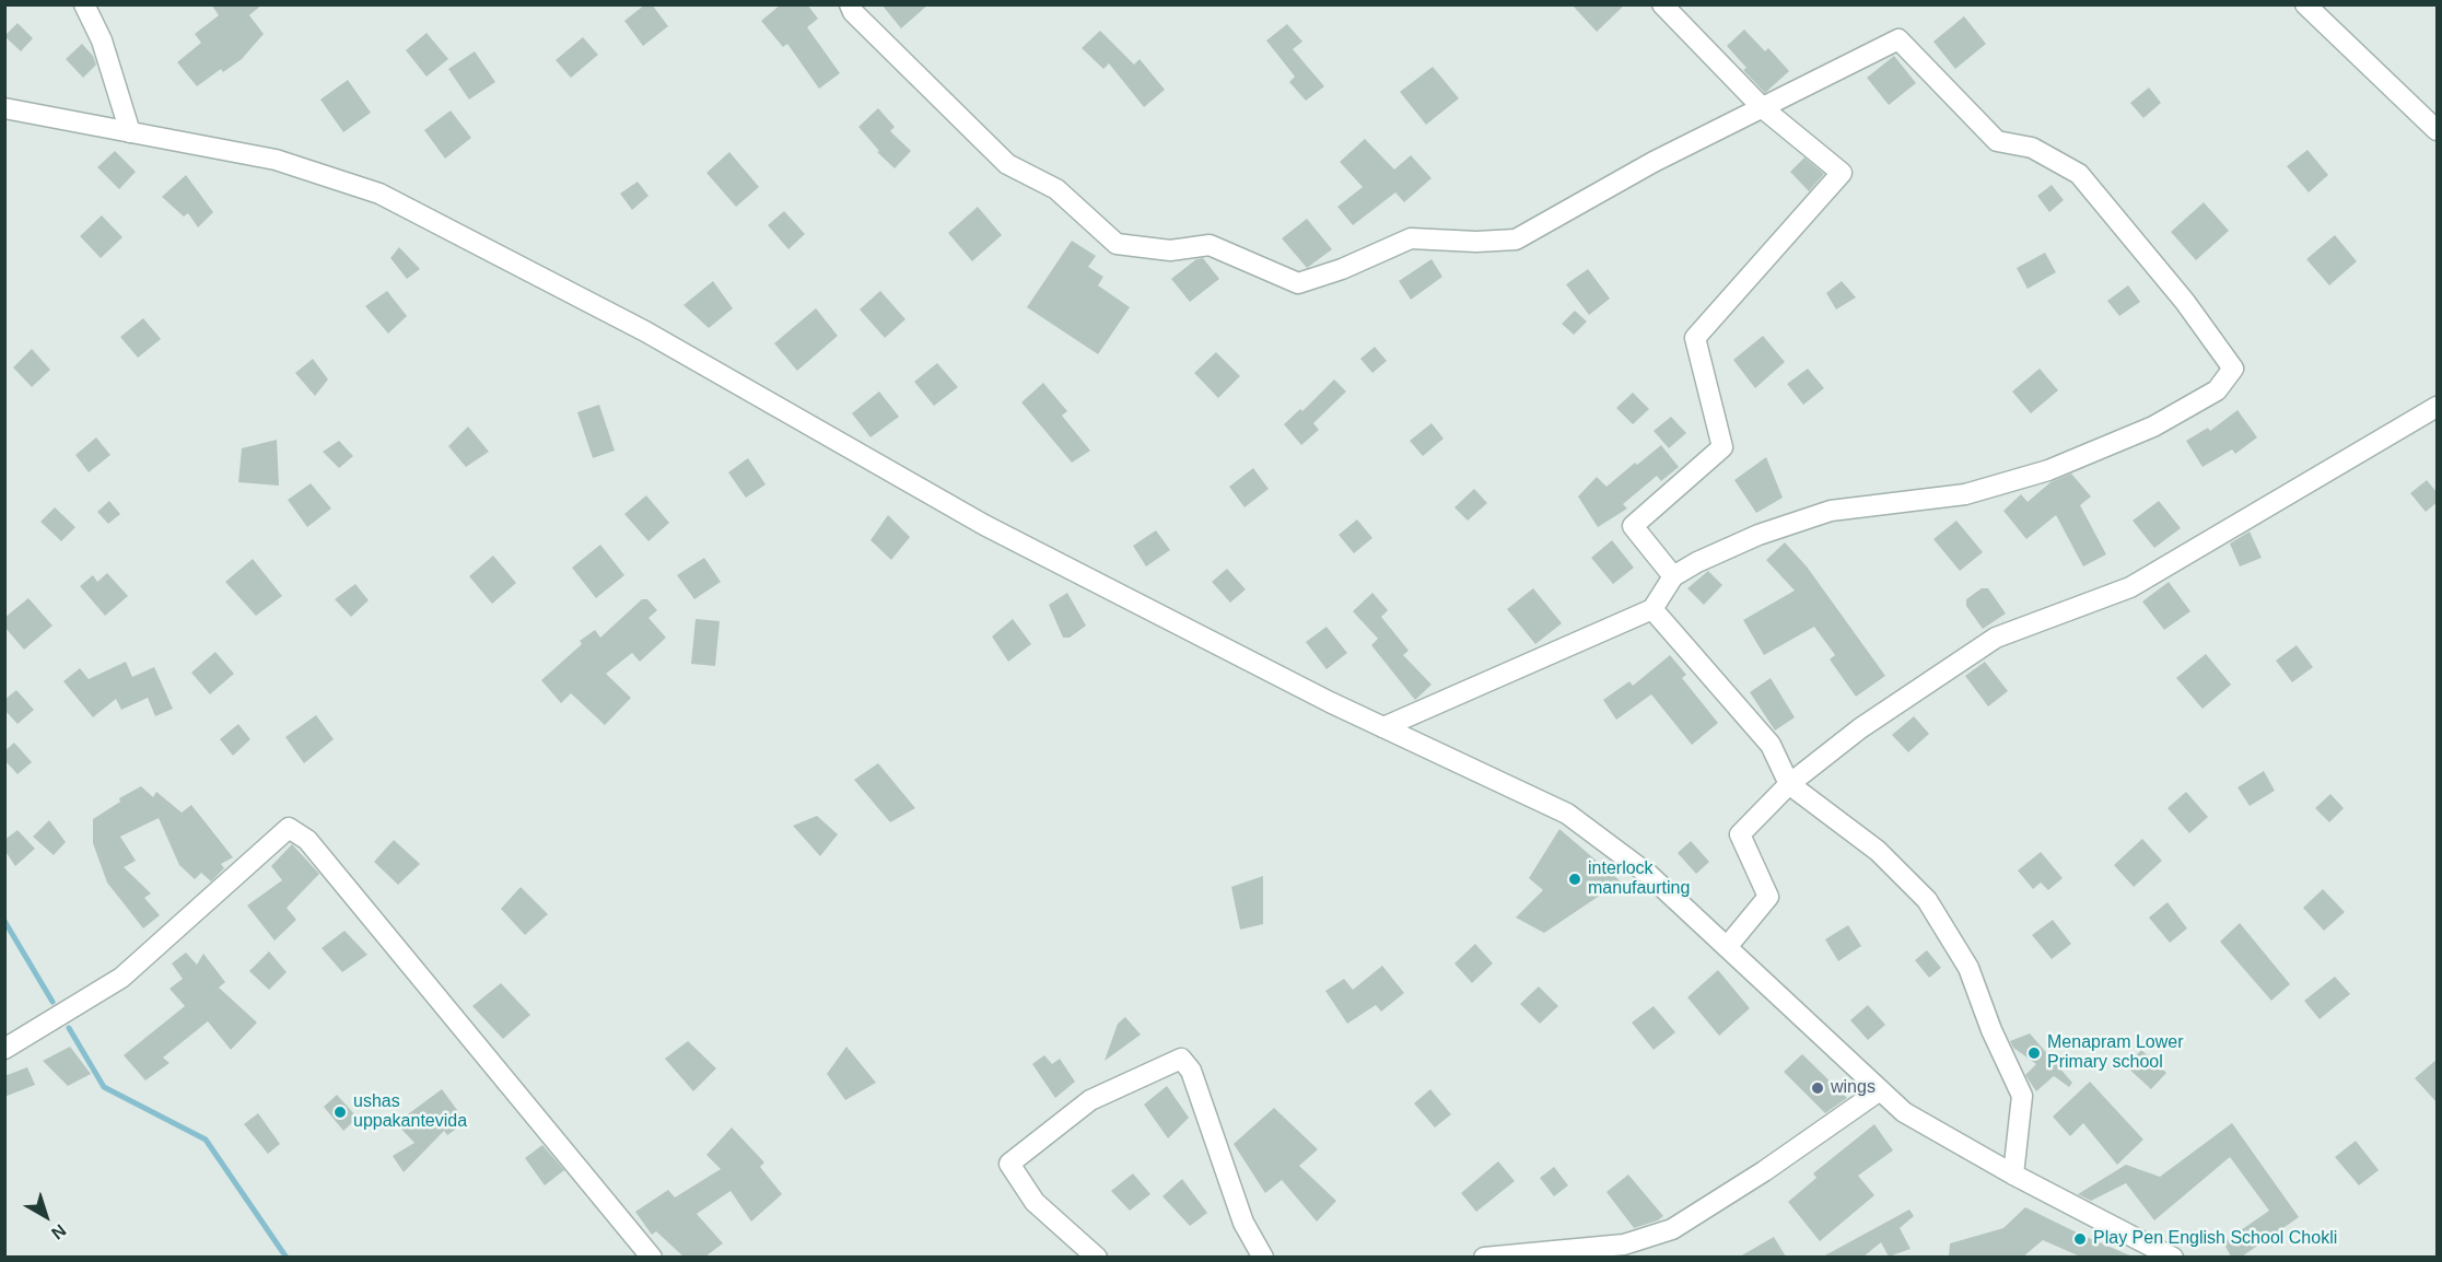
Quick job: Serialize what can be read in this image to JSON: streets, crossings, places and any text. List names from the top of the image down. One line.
{"places":["interlock manufaurting","Menapram Lower Primary school","wings","ushas uppakantevida","Play Pen English School Chokli"],"north":"bottom right"}
